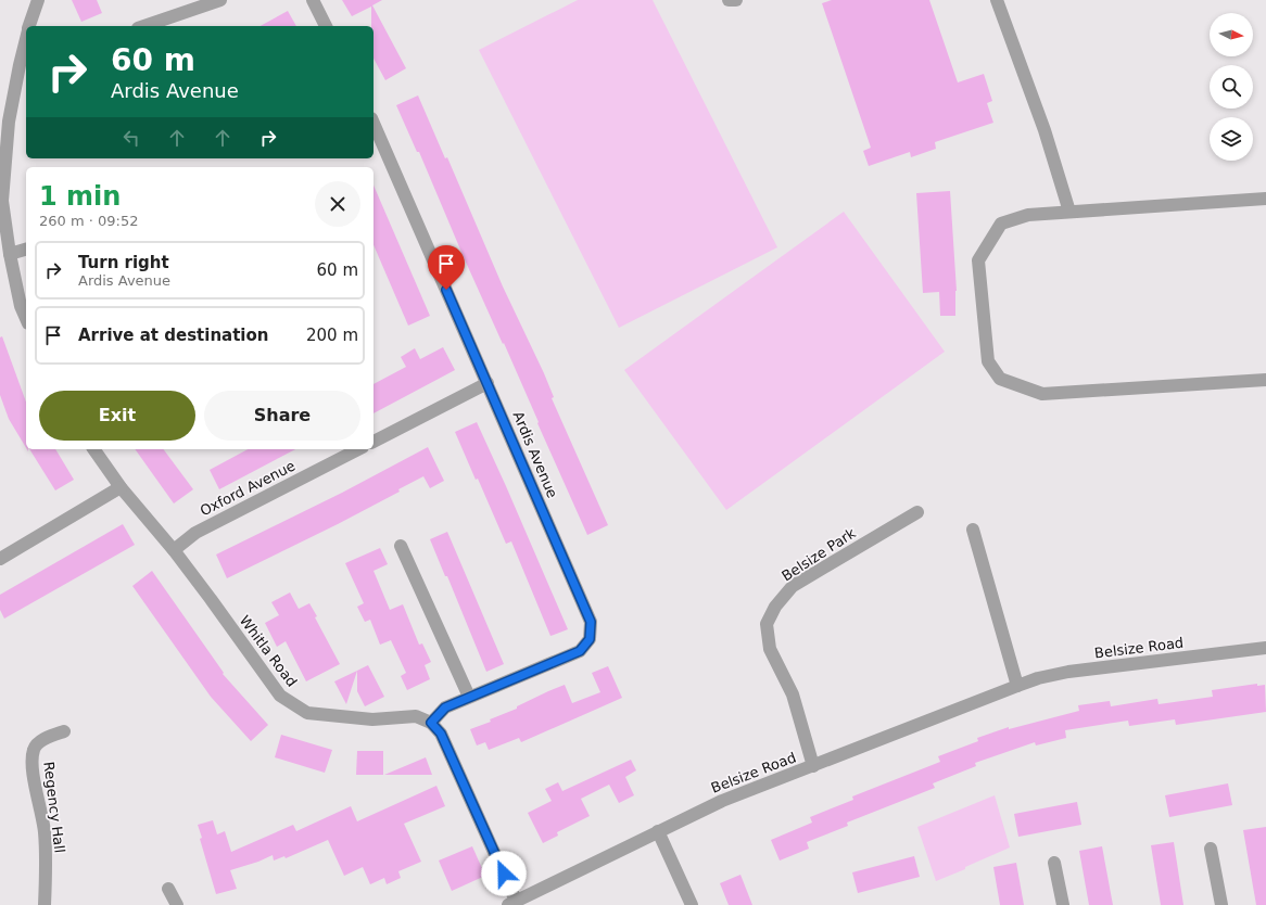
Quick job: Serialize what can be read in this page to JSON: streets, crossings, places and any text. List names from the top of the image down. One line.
{"streets":{"street":["Ardis Avenue","Oxford Avenue","Belsize Park","Belsize Road","Whitla Road","Regency Hall"]},"crossings":[["Ardis Avenue","Whitla Road"],["Oxford Avenue","Whitla Road"],["Belsize Park","Belsize Road"]],"north":"right","page":{"turn":["60 m","Ardis Avenue"],"heading":["1 min","260 m · 09:52"],"list":[{"name":"Turn right","note":"Ardis Avenue","value":"60 m"},{"name":"Arrive at destination","value":"200 m"}],"buttons":["Exit","Share"]}}
